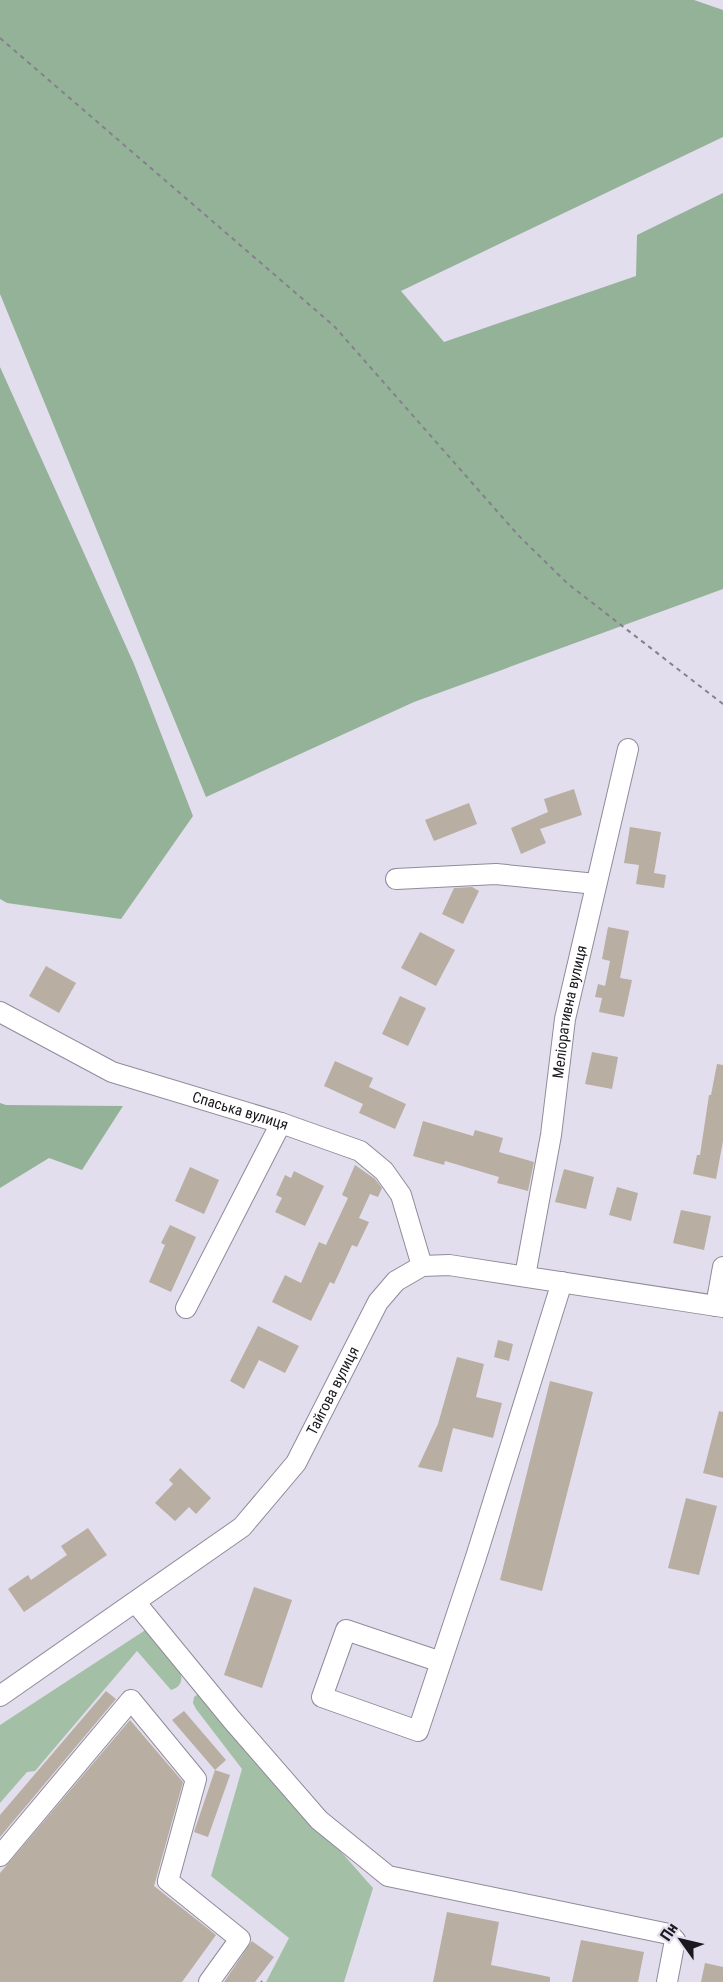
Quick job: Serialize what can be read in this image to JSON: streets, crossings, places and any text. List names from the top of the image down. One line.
{"streets":{"street":["Меліоративна вулиця","Спаська вулиця","Тайгова вулиця"]},"crossings":[["Меліоративна вулиця","Тайгова вулиця"],["Спаська вулиця","Тайгова вулиця"]],"north":"top left"}
